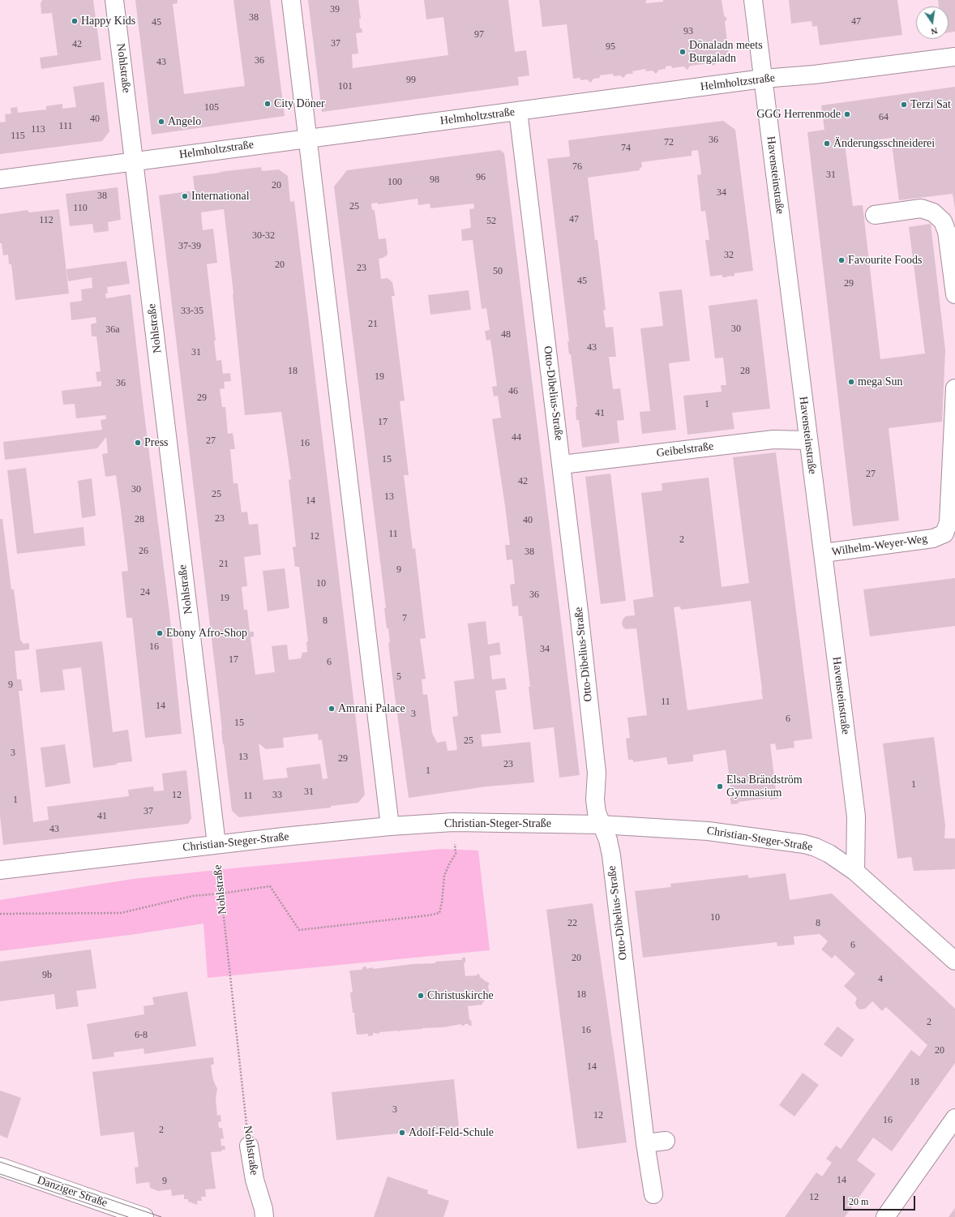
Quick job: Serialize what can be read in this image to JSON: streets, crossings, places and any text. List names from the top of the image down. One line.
{"streets":{"street":["Nohlstraße","Helmholtzstraße","Havensteinstraße","Otto-Dibelius-Straße","Geibelstraße","Wilhelm-Weyer-Weg","Christian-Steger-Straße","Danziger Straße"]},"crossings":[["Nohlstraße","Helmholtzstraße"],["Nohlstraße","Christian-Steger-Straße"],["Helmholtzstraße","Havensteinstraße"],["Helmholtzstraße","Otto-Dibelius-Straße"],["Havensteinstraße","Geibelstraße"],["Havensteinstraße","Wilhelm-Weyer-Weg"],["Havensteinstraße","Christian-Steger-Straße"],["Otto-Dibelius-Straße","Geibelstraße"],["Otto-Dibelius-Straße","Christian-Steger-Straße"]],"places":["Happy Kids","Dönaladn meets Burgaladn","City Döner","Terzi Sat","GGG Herrenmode","Angelo","Änderungsschneiderei","International","Favourite Foods","mega Sun","Press","Ebony Afro-Shop","Amrani Palace","Elsa Brändström Gymnasium","Christuskirche","Adolf-Feld-Schule"],"house_numbers":["39","38","47","45","93","97","37","42","95","36","43","99","101","105","64","40","111","113","115","36","72","74","76","31","96","98","100","20","34","38","25","110","47","112","52","30-32","37-39","32","20","23","50","45","29","33-35","21","30","36a","48","43","31","18","28","19","36","46","29","1","41","17","44","27","16","15","27","42","30","25","13","14","23","28","40","11","12","2","26","38","21","9","10","24","36","19","7","8","16","34","17","6","5","9","11","14","3","6","15","25","3","13","29","23","1","1","31","12","33","11","1","37","41","43","10","22","8","6","20","9b","4","18","2","16","6-8","20","14","18","3","12","16","2","14","9","12"],"scale_bar":"20 m","north":"bottom"}
